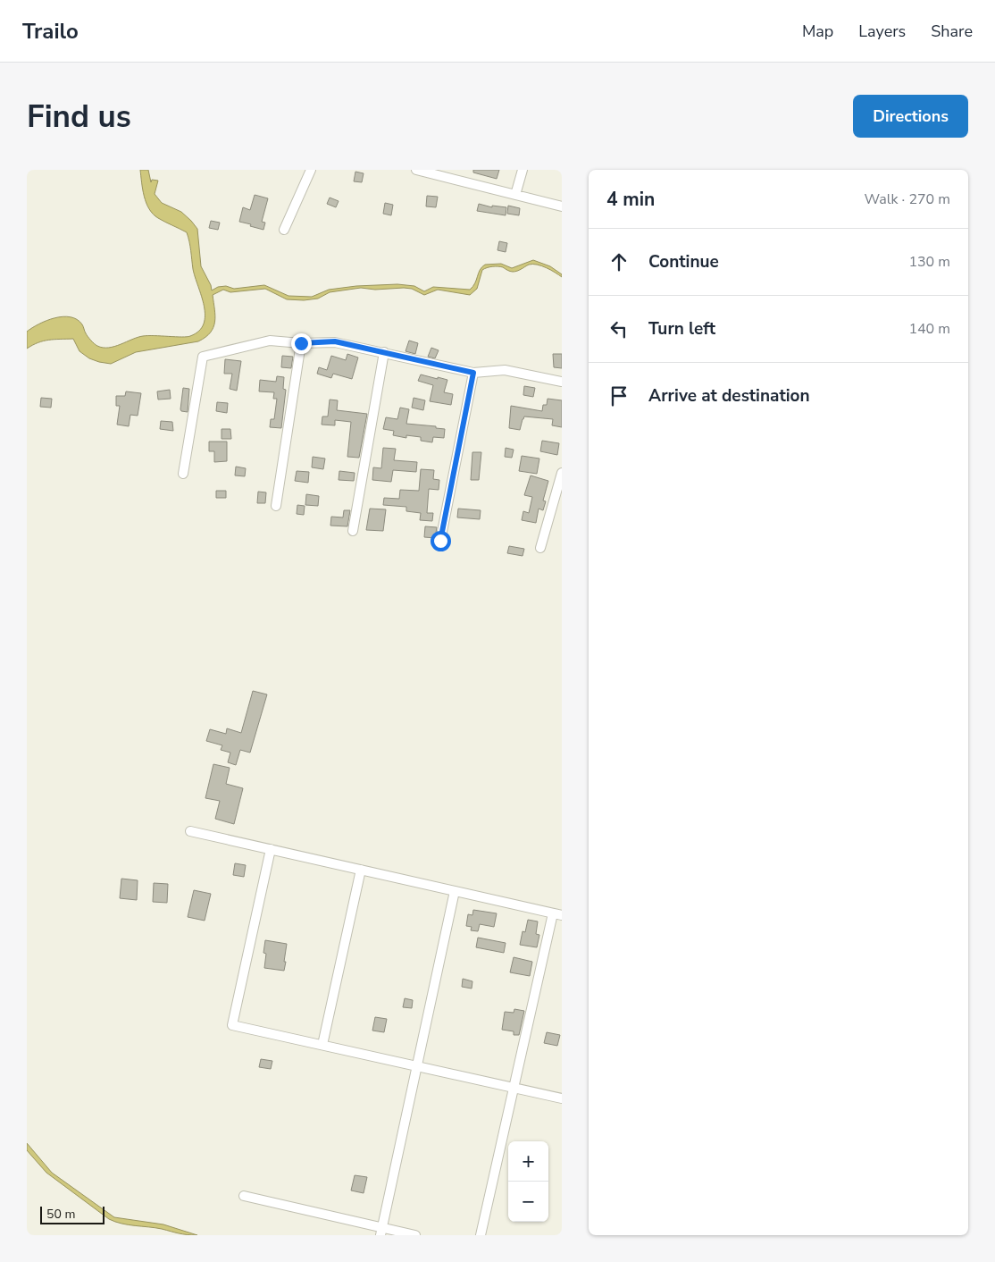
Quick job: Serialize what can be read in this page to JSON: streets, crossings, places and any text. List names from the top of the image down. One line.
{"scale_bar":"50 m","page":{"header":"Trailo","nav":["Map","Layers","Share"],"buttons":"Directions","title":"Find us","heading":["4 min","Walk · 270 m"],"list":[["Continue","130 m"],["Turn left","140 m"],"Arrive at destination"],"map_buttons":["+","−"],"scale":"50 m"}}
